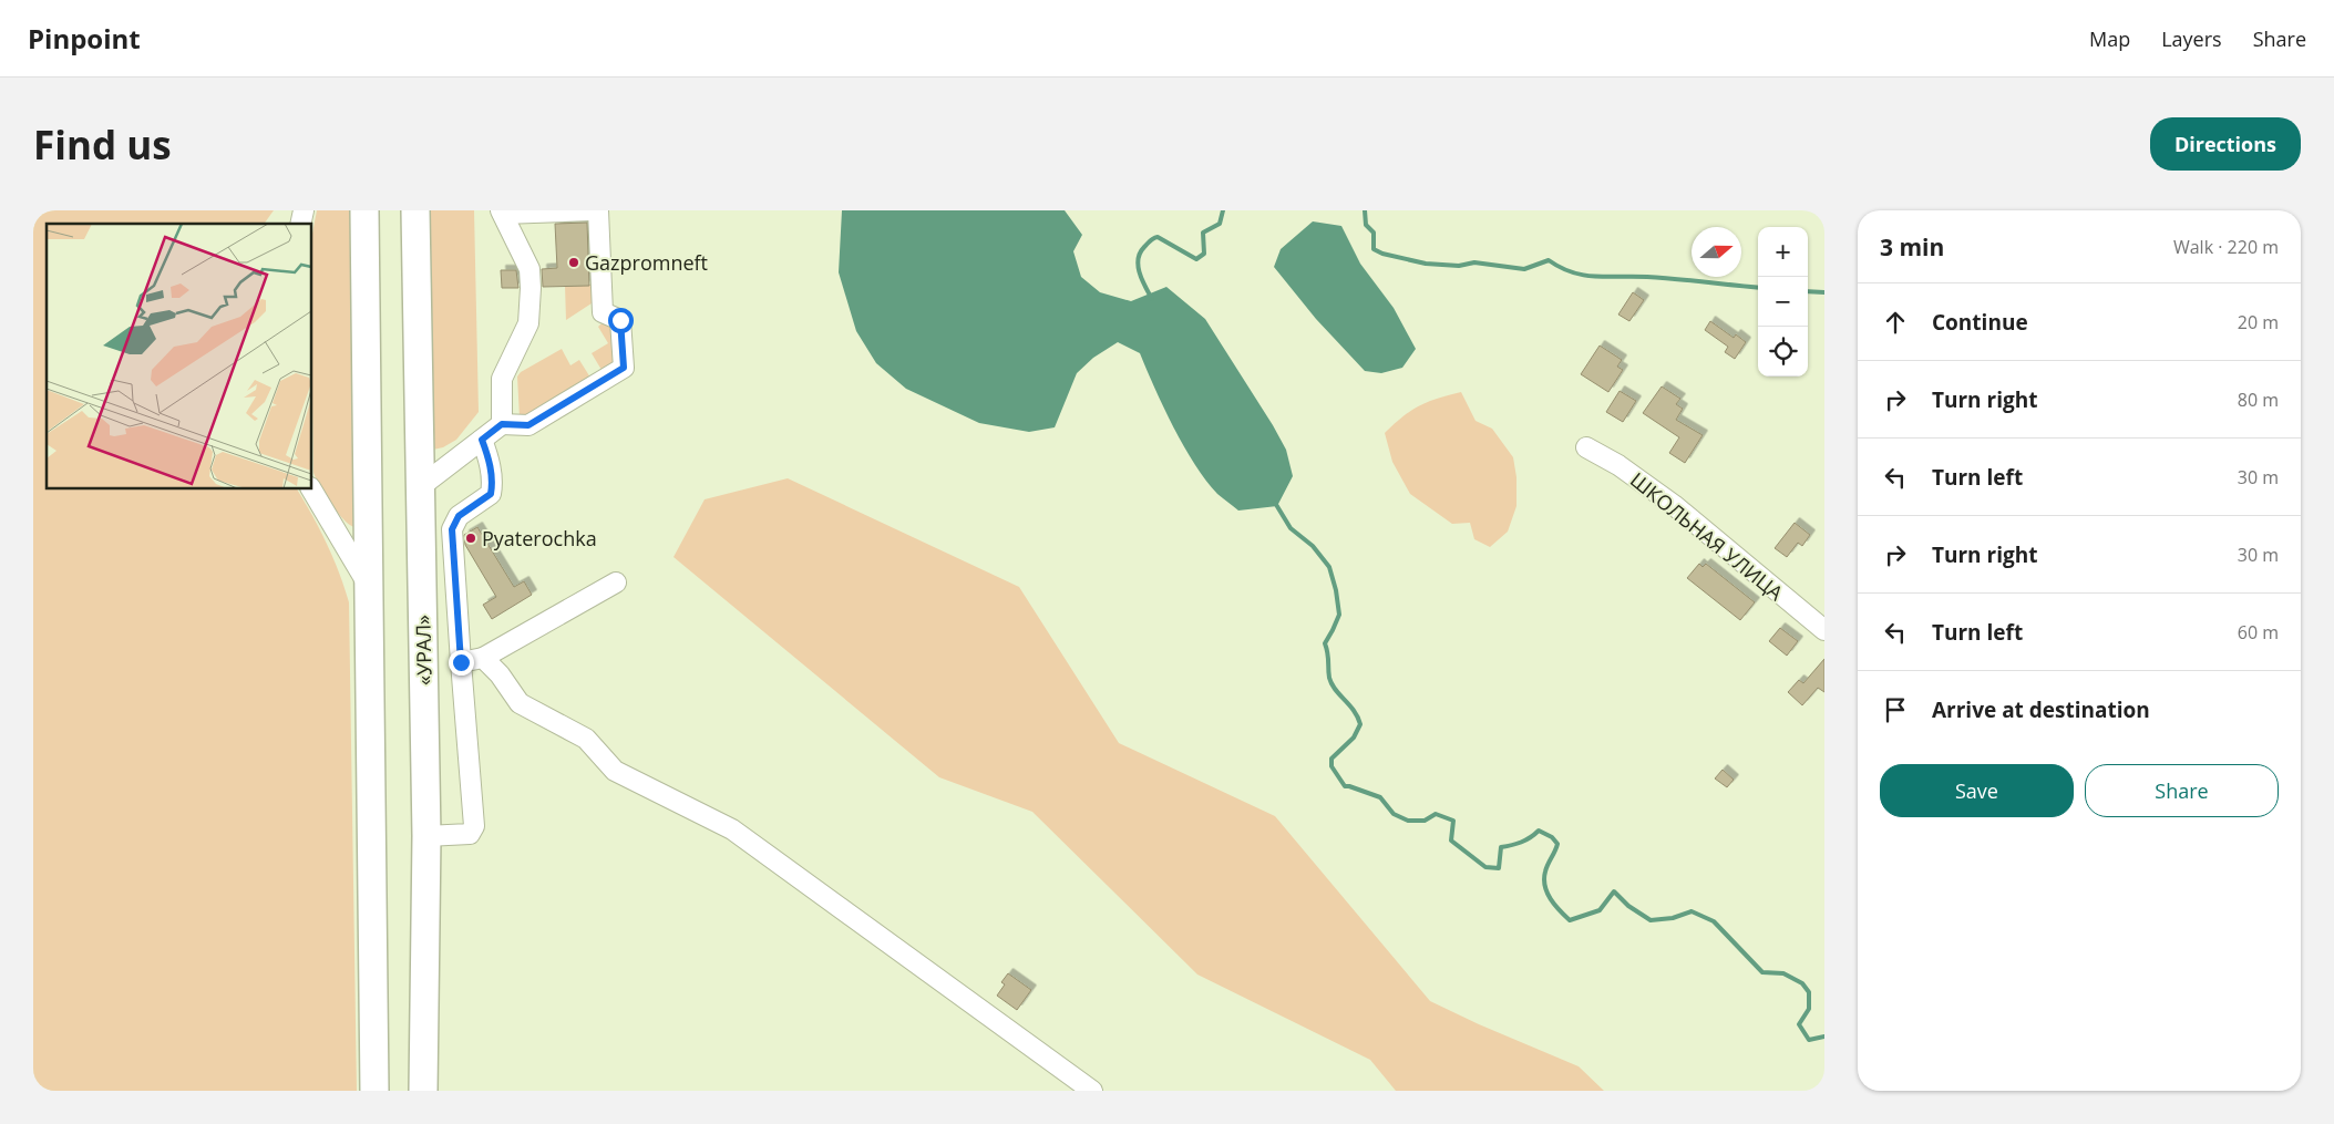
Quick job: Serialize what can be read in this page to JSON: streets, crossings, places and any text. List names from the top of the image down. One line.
{"streets":{"highway":["«УРАЛ»"],"street":["ШКОЛЬНАЯ УЛИЦА"]},"places":["Gazpromneft","Pyaterochka"],"north":"right","page":{"header":"Pinpoint","nav":["Map","Layers","Share"],"buttons":["Directions",["Save","Share"]],"title":"Find us","heading":["3 min","Walk · 220 m"],"map_buttons":["+","−"],"list":[["Continue","20 m"],["Turn right","80 m"],["Turn left","30 m"],["Turn right","30 m"],["Turn left","60 m"],"Arrive at destination"]}}
